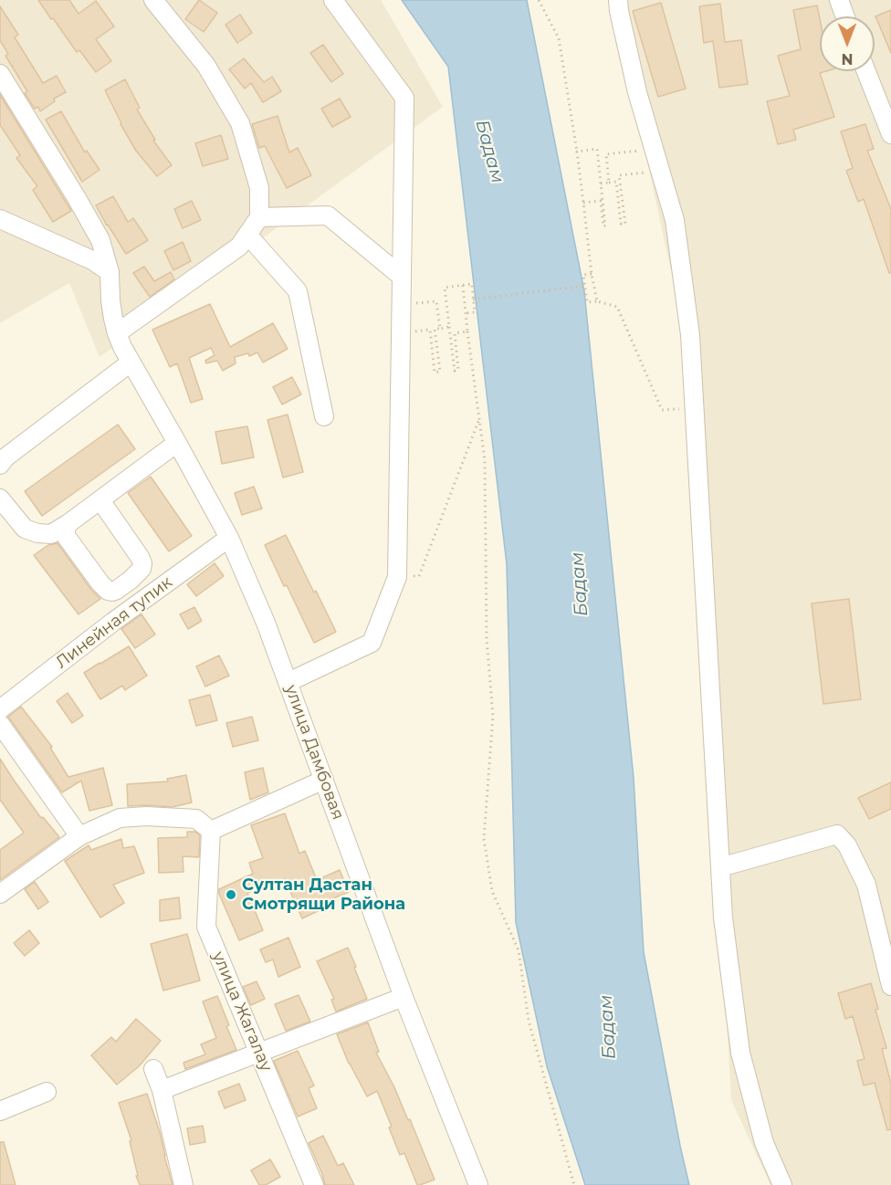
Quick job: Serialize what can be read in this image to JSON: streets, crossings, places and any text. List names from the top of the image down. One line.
{"streets":{"street":["Линейная тупик","улица Дамбовая","улица Жагалау"]},"crossings":[["Линейная тупик","улица Дамбовая"]],"water":["Бадам"],"places":["Султан Дастан Смотрящи Района"],"north":"bottom"}
